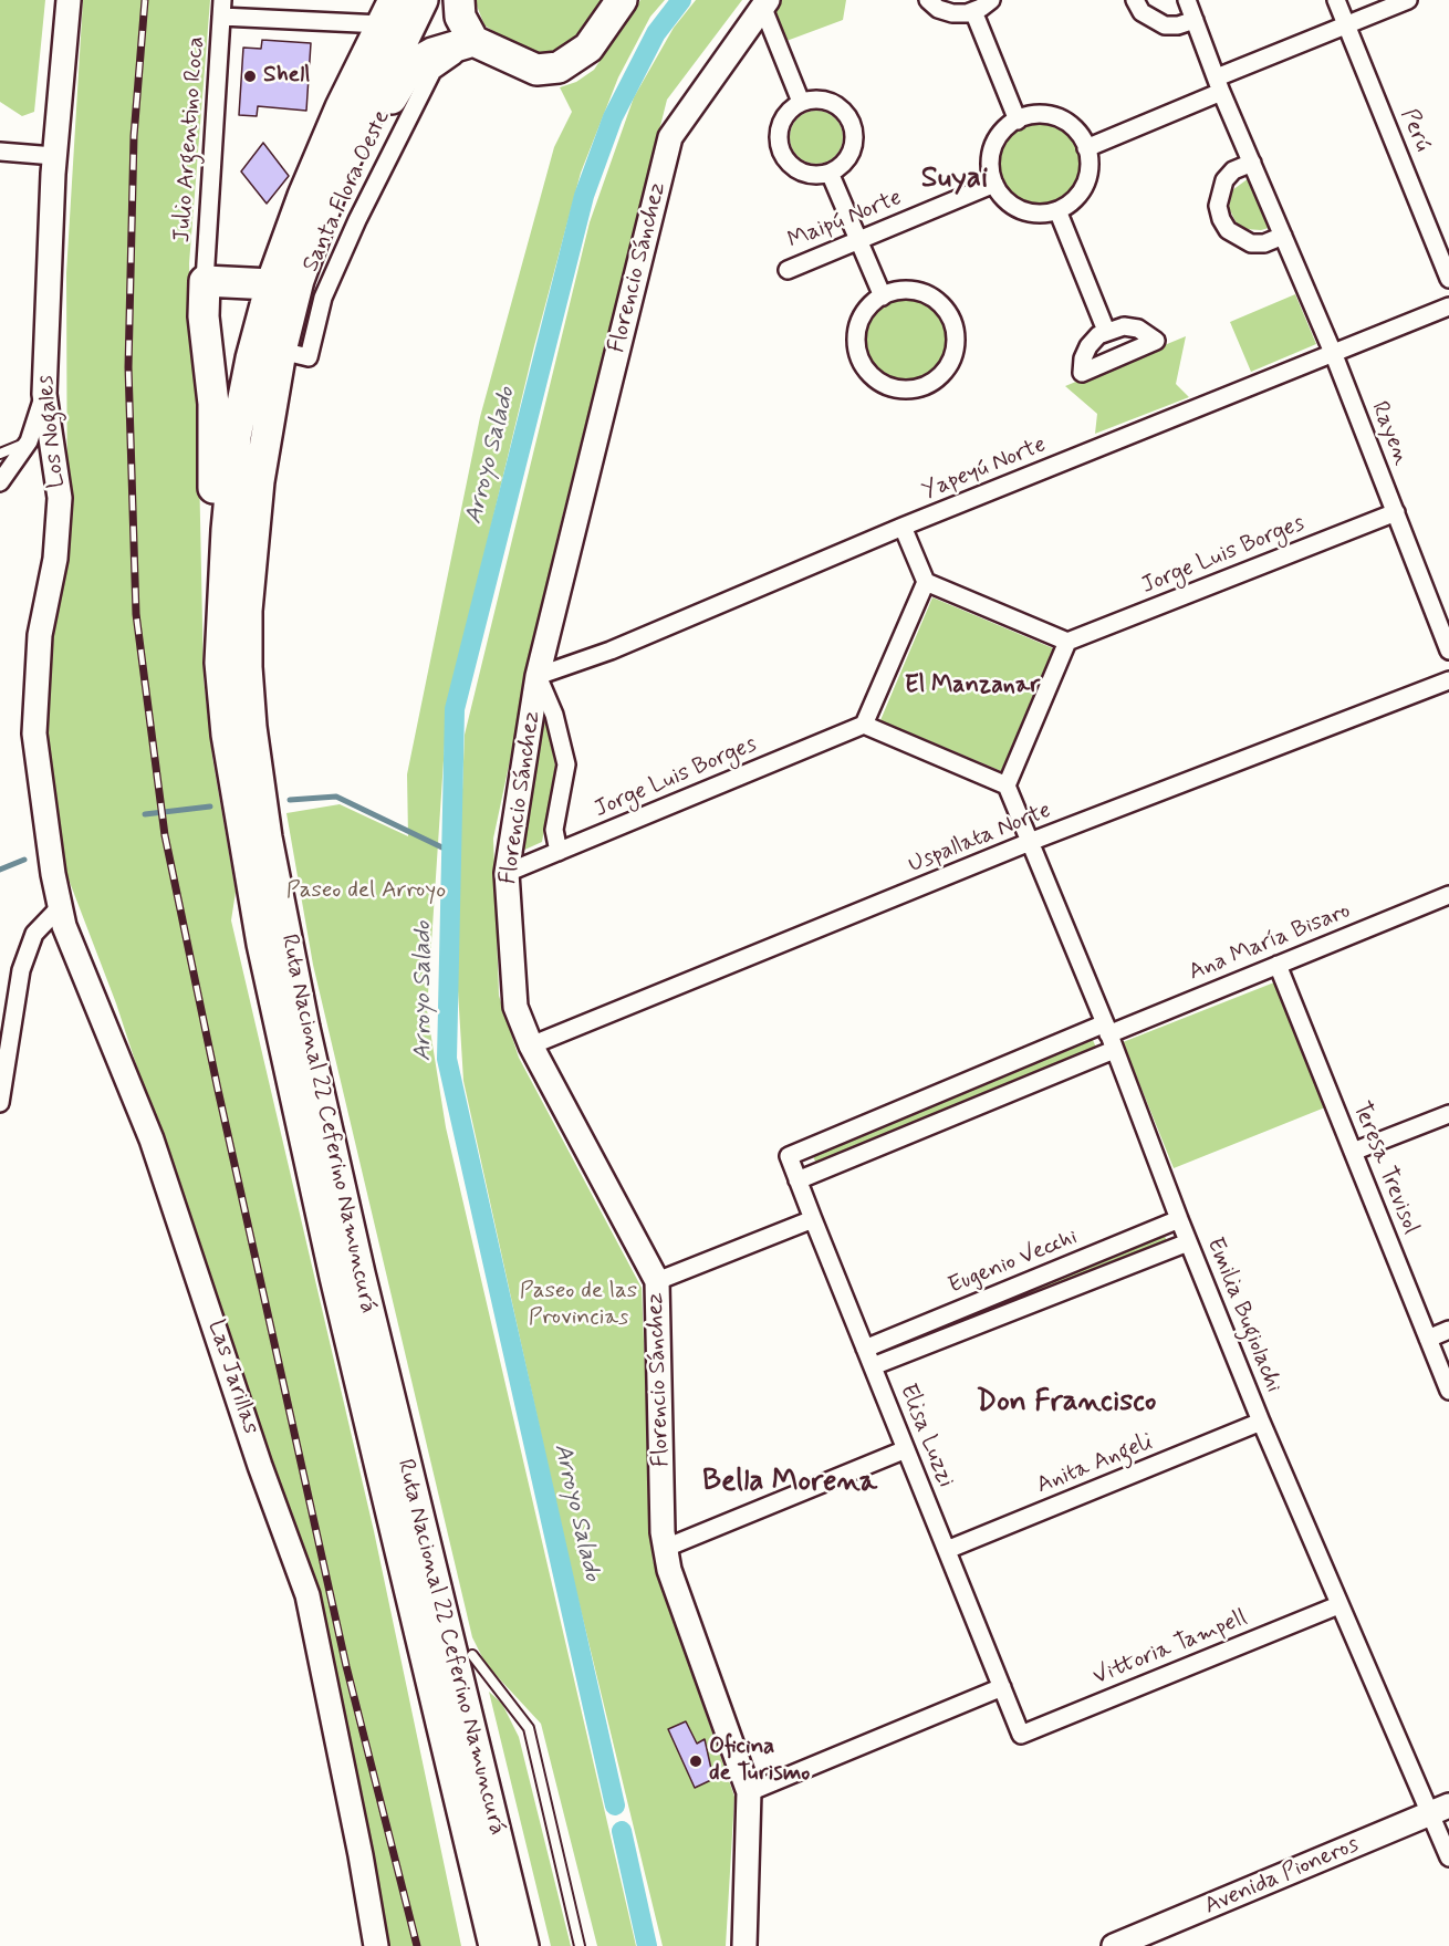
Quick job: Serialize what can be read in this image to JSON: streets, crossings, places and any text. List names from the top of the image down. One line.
{"streets":{"highway":["Ruta Nacional 22 Ceferino Namuncurá"],"street":["Perú","Julio Argentino Roca","Santa Flora Oeste","Maipú Norte","Florencio Sánchez","Los Nogales","Rayen","Yapeyú Norte","Jorge Luis Borges","Uspallata Norte","Ana María Bisaro","Teresa Trevisol","Eugenio Vecchi","Emilia Bugiolachi","Las Jarillas","Elisa Luzzi","Anita Angeli","Vittoria Tampell","Avenida Pioneros"]},"crossings":[["Santa Flora Oeste","Ruta Nacional 22 Ceferino Namuncurá"],["Florencio Sánchez","Yapeyú Norte"],["Florencio Sánchez","Jorge Luis Borges"],["Florencio Sánchez","Uspallata Norte"],["Los Nogales","Las Jarillas"],["Rayen","Yapeyú Norte"],["Rayen","Jorge Luis Borges"],["Uspallata Norte","Emilia Bugiolachi"],["Ana María Bisaro","Teresa Trevisol"],["Ana María Bisaro","Emilia Bugiolachi"],["Ana María Bisaro","Elisa Luzzi"],["Eugenio Vecchi","Emilia Bugiolachi"],["Eugenio Vecchi","Elisa Luzzi"],["Emilia Bugiolachi","Anita Angeli"],["Emilia Bugiolachi","Vittoria Tampell"],["Emilia Bugiolachi","Avenida Pioneros"],["Elisa Luzzi","Anita Angeli"],["Elisa Luzzi","Vittoria Tampell"]],"districts":["Suyai","El Manzanar","Don Francisco","Bella Morena"],"water":["Arroyo Salado"],"parks":["Paseo del Arroyo","Paseo de las Provincias"],"places":["Shell","Oficina de Turismo"]}
